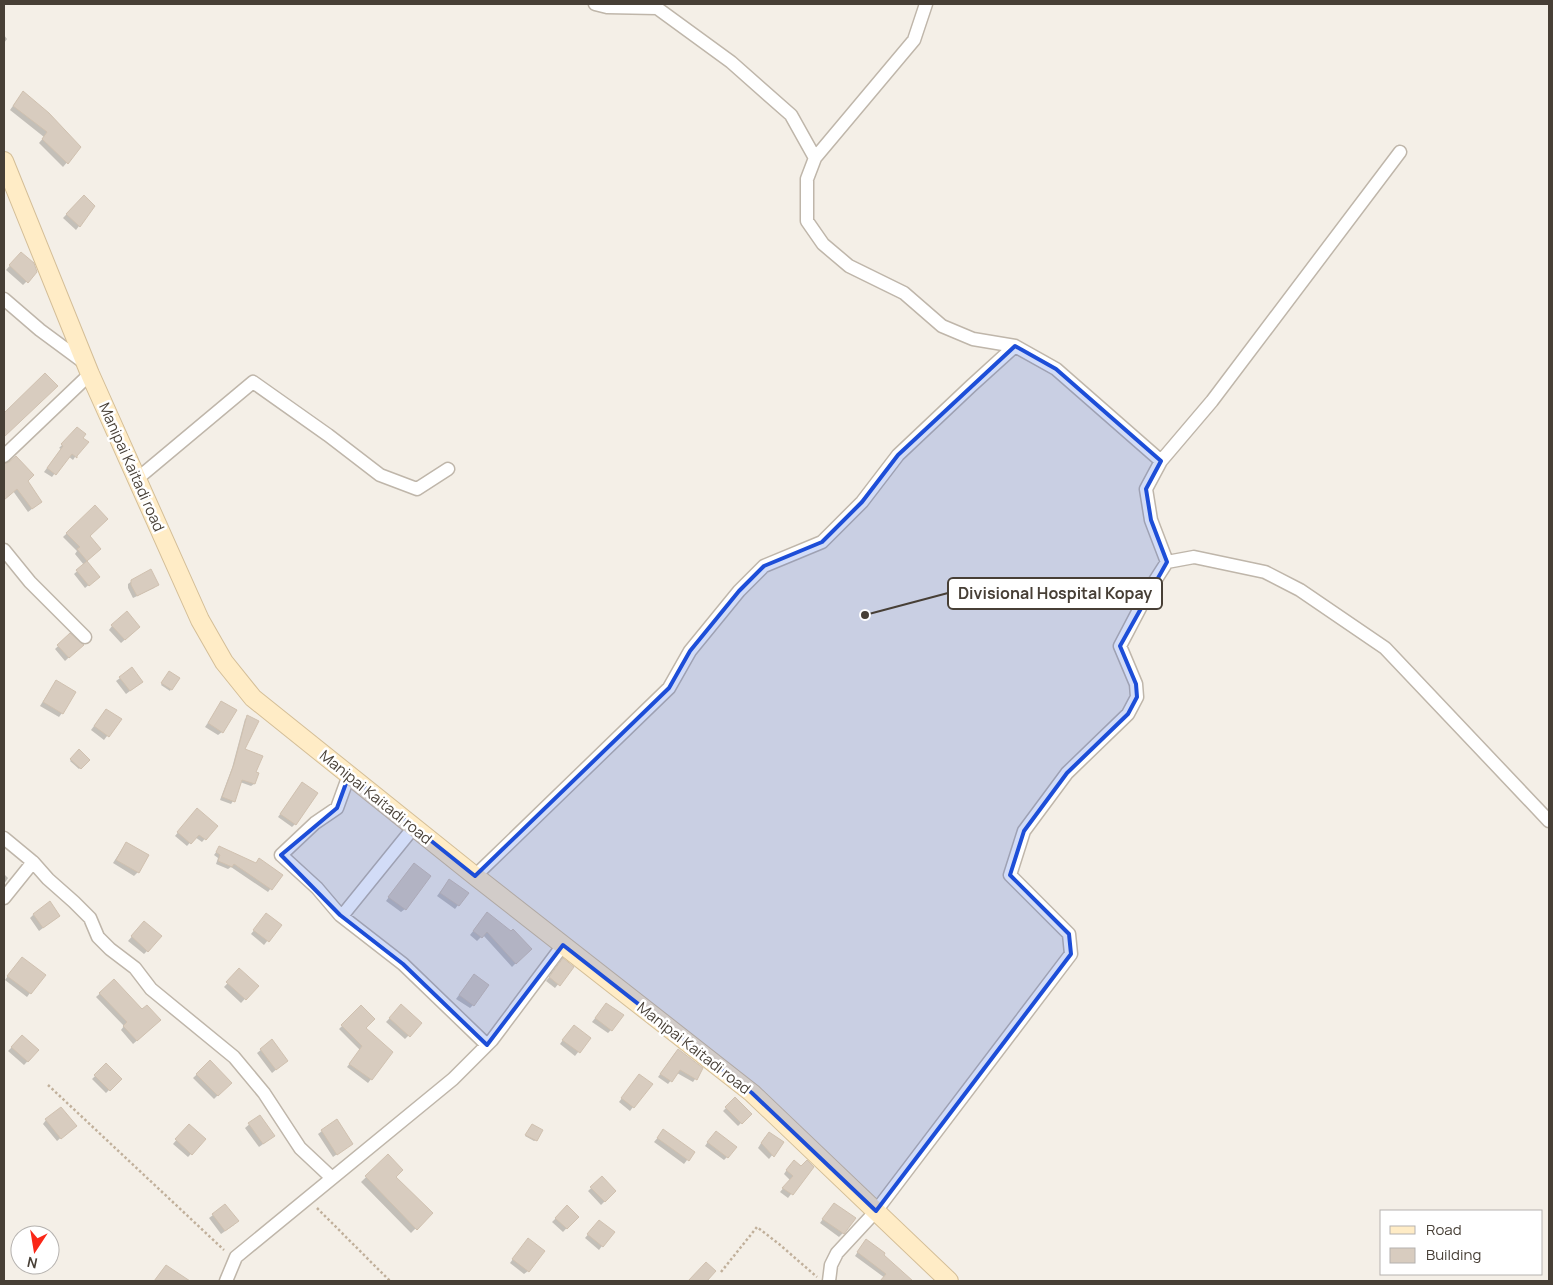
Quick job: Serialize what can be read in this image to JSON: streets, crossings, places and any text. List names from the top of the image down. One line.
{"streets":{"main road":["Manipai Kaitadi road"]},"places":["Divisional Hospital Kopay"],"legend":["Road","Building"],"north":"bottom"}
